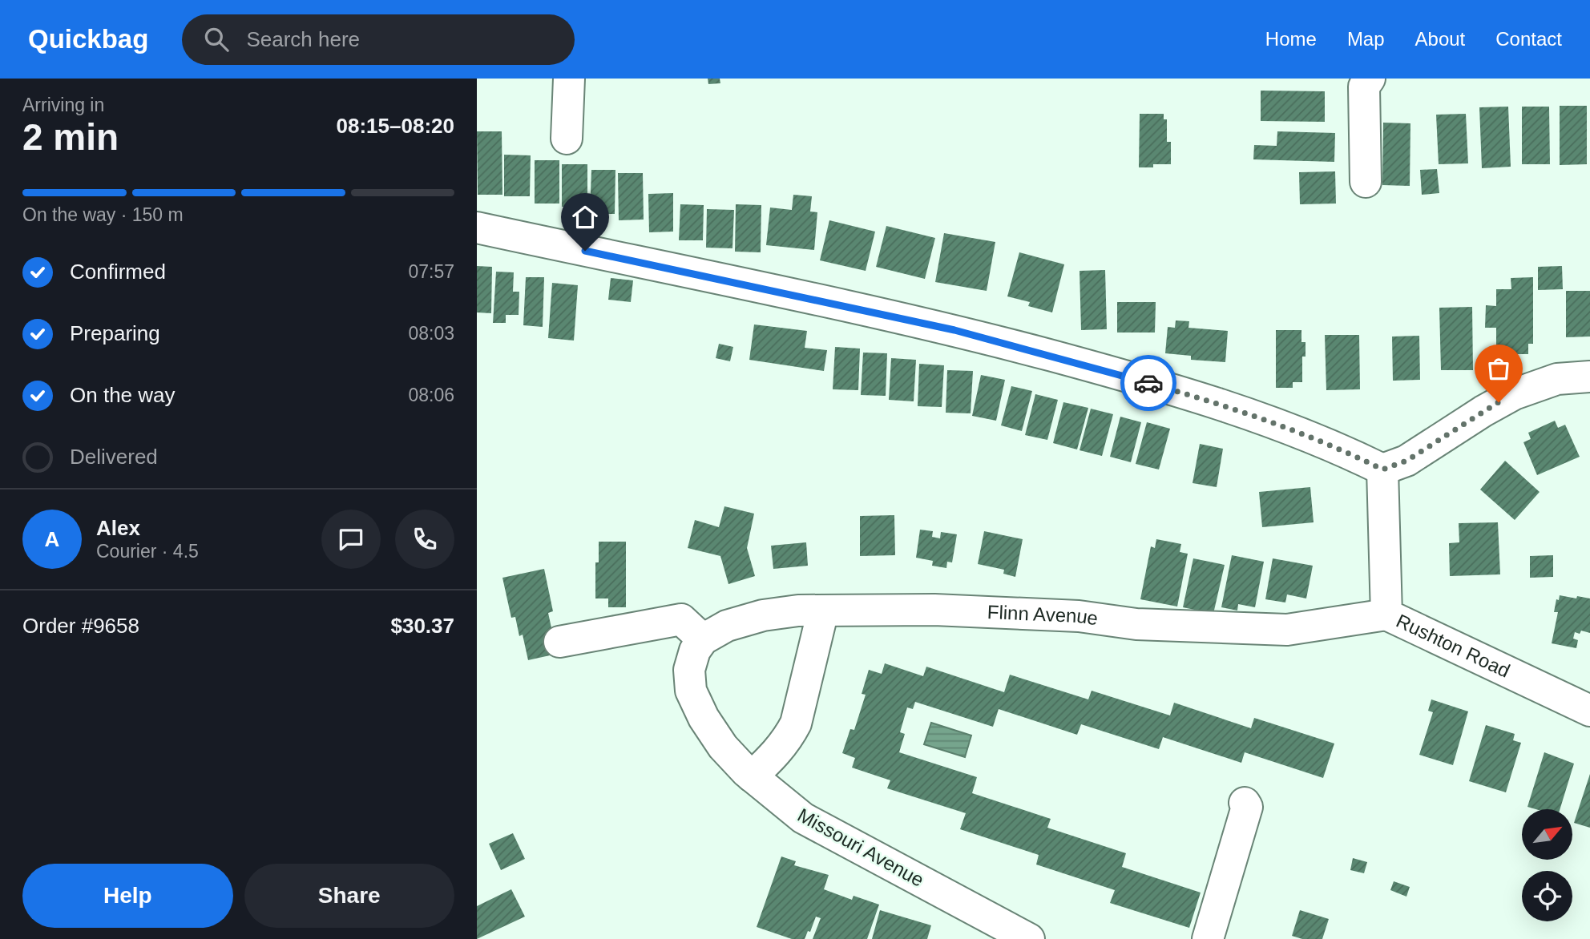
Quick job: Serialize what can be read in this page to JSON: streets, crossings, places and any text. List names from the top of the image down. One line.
{"streets":{"street":["Flinn Avenue","Rushton Road","Missouri Avenue"]},"crossings":[["Flinn Avenue","Rushton Road"],["Flinn Avenue","Missouri Avenue"]],"north":"top right","page":{"header":"Quickbag","search":"Search here","nav":["Home","Map","About","Contact"],"heading":["2 min","Arriving in","08:15–08:20"],"panel":["Alex","Courier · 4.5","Order #9658","$30.37"],"bar":"On the way · 150 m","list":[["Confirmed","07:57"],["Preparing","08:03"],["On the way","08:06"],"Delivered"],"round":"A","buttons":["Help","Share"]}}
